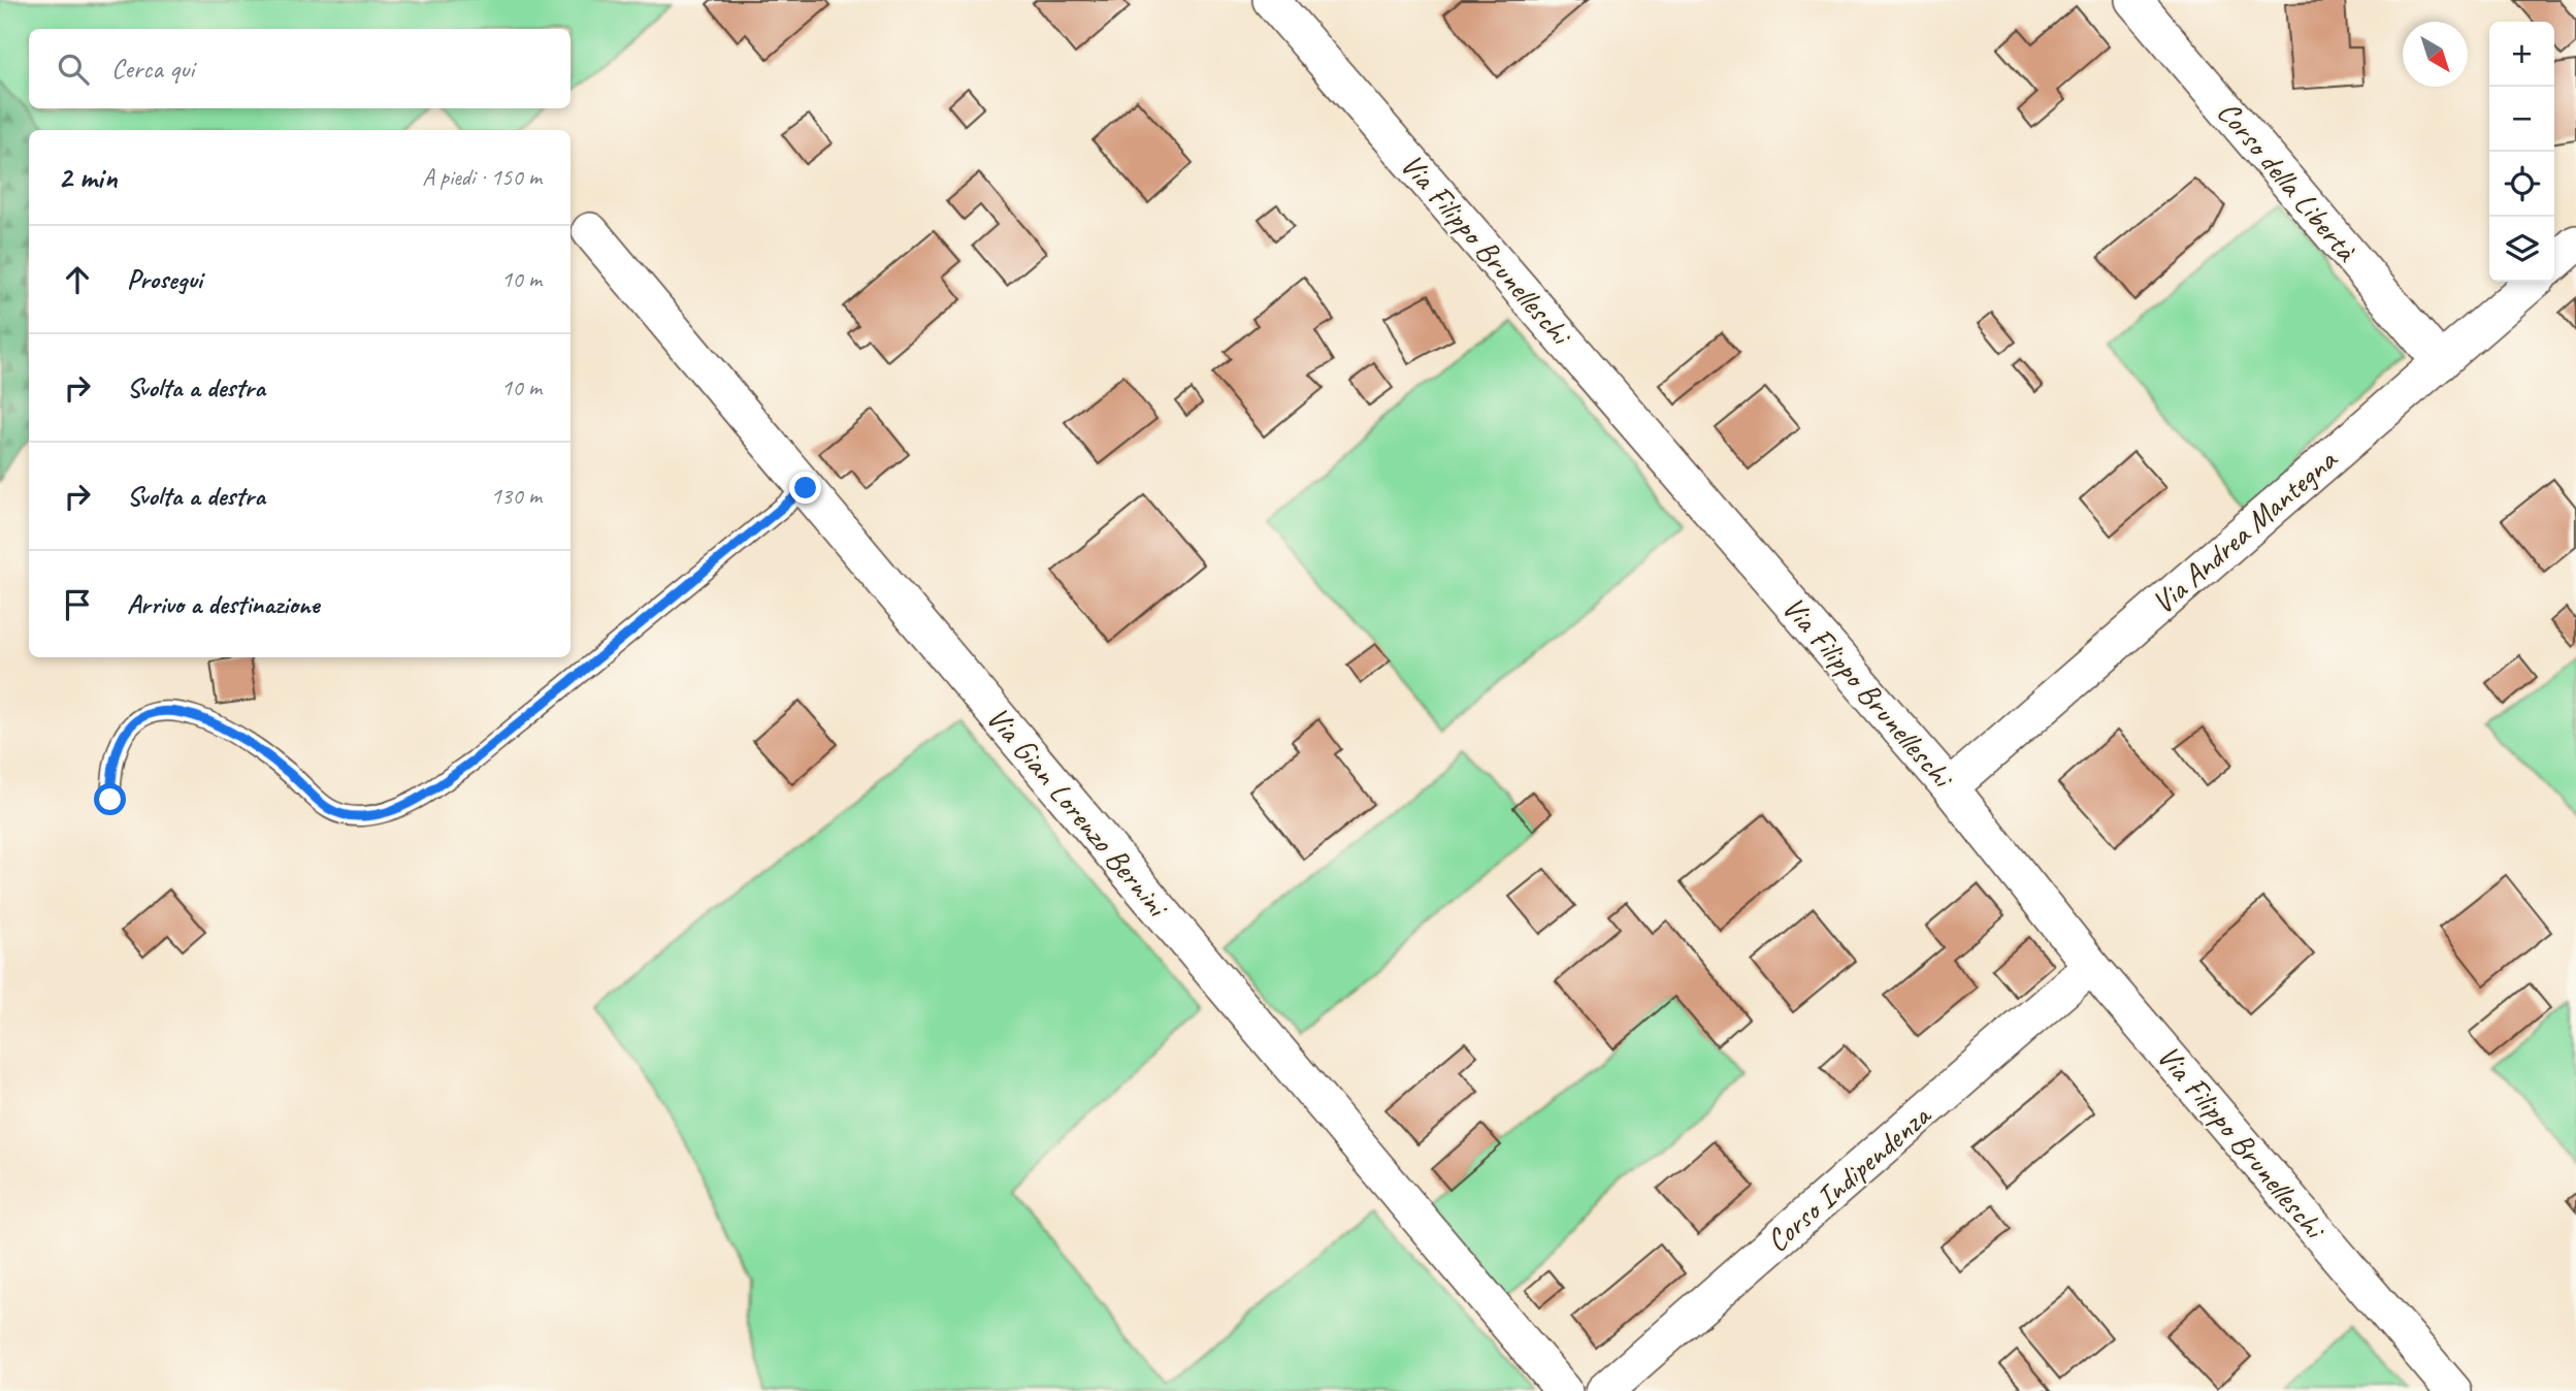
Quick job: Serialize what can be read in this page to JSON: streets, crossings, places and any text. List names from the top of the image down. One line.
{"streets":{"street":["Corso della Libertà","Via Filippo Brunelleschi","Via Andrea Mantegna","Via Gian Lorenzo Bernini","Corso Indipendenza"]},"crossings":[["Corso della Libertà","Via Andrea Mantegna"],["Via Filippo Brunelleschi","Via Andrea Mantegna"],["Via Filippo Brunelleschi","Corso Indipendenza"]],"north":"bottom right","page":{"map_buttons":["+","−"],"search":"Cerca qui","heading":["2 min","A piedi · 150 m"],"list":[["Prosegui","10 m"],["Svolta a destra","10 m"],["Svolta a destra","130 m"],"Arrivo a destinazione"]}}
